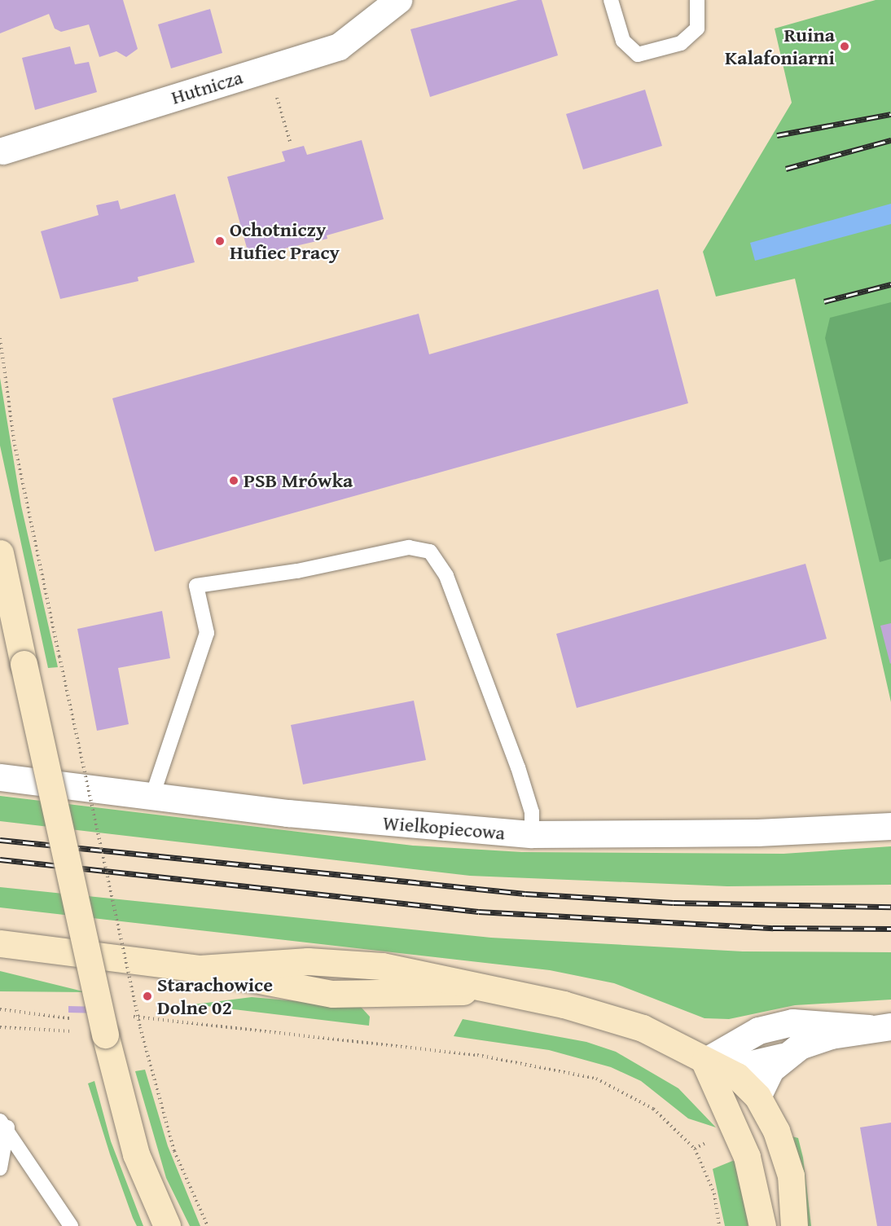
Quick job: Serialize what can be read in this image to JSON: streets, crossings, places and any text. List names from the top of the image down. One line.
{"streets":{"street":["Hutnicza","Wielkopiecowa"]},"places":["Ruina Kalafoniarni","Ochotniczy Hufiec Pracy","PSB Mrówka","Starachowice Dolne 02"]}
